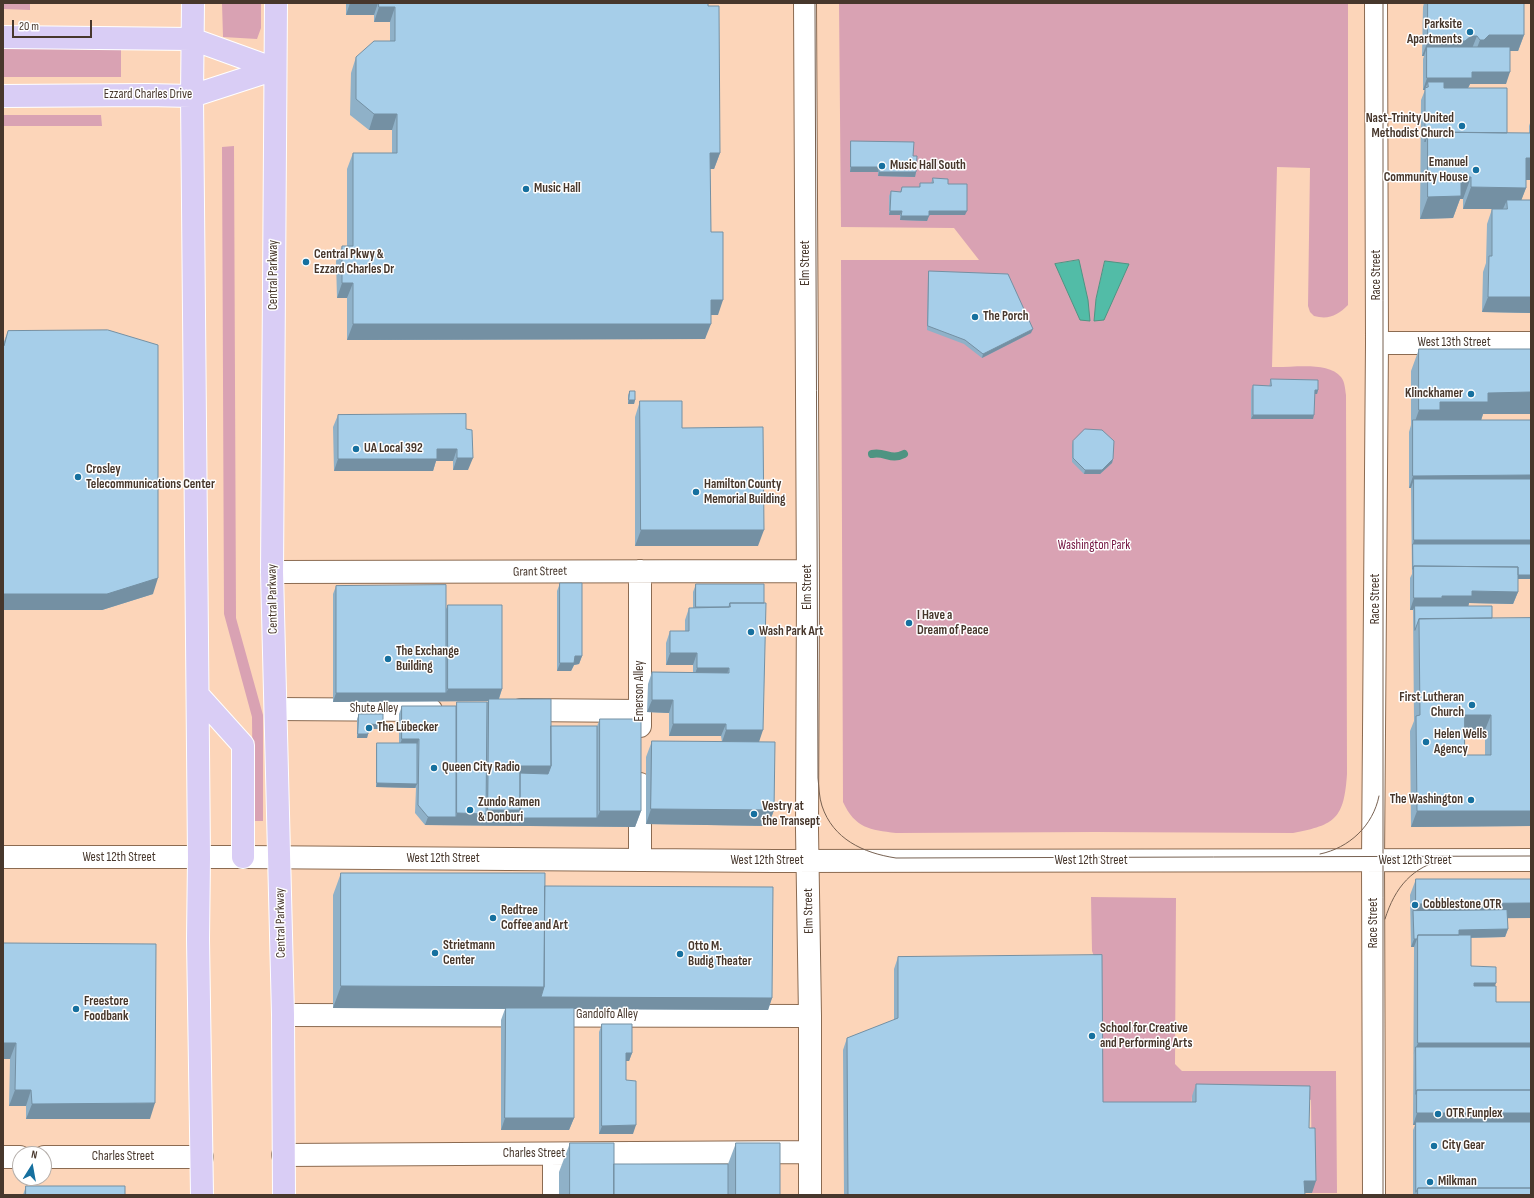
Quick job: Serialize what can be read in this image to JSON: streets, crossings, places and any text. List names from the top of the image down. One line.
{"streets":{"main road":["Ezzard Charles Drive","Central Parkway"],"street":["Elm Street","Race Street","West 13th Street","Grant Street","Emerson Alley","Shute Alley","West 12th Street","Gandolfo Alley","Charles Street"]},"crossings":[["Ezzard Charles Drive","Central Parkway"],["Elm Street","Grant Street"],["Elm Street","West 12th Street"],["Elm Street","Gandolfo Alley"],["Elm Street","Charles Street"],["Central Parkway","Grant Street"],["Central Parkway","Shute Alley"],["Central Parkway","West 12th Street"],["Central Parkway","Gandolfo Alley"],["Central Parkway","Charles Street"],["Race Street","West 13th Street"],["Race Street","West 12th Street"],["Grant Street","Emerson Alley"],["Emerson Alley","West 12th Street"]],"parks":["Washington Park"],"places":["Parksite Apartments","Nast-Trinity United Methodist Church","Music Hall South","Emanuel Community House","Music Hall","Central Pkwy & Ezzard Charles Dr","The Porch","Klinckhamer","UA Local 392","Crosley Telecommunications Center","Hamilton County Memorial Building","I Have a Dream of Peace","Wash Park Art","The Exchange Building","First Lutheran Church","The Lübecker","Helen Wells Agency","Queen City Radio","The Washington","Zundo Ramen & Donburi","Vestry at the Transept","Cobblestone OTR","Redtree Coffee and Art","Strietmann Center","Otto M. Budig Theater","Freestore Foodbank","School for Creative and Performing Arts","OTR Funplex","City Gear","Milkman"],"scale_bar":"20 m","north":"top"}
